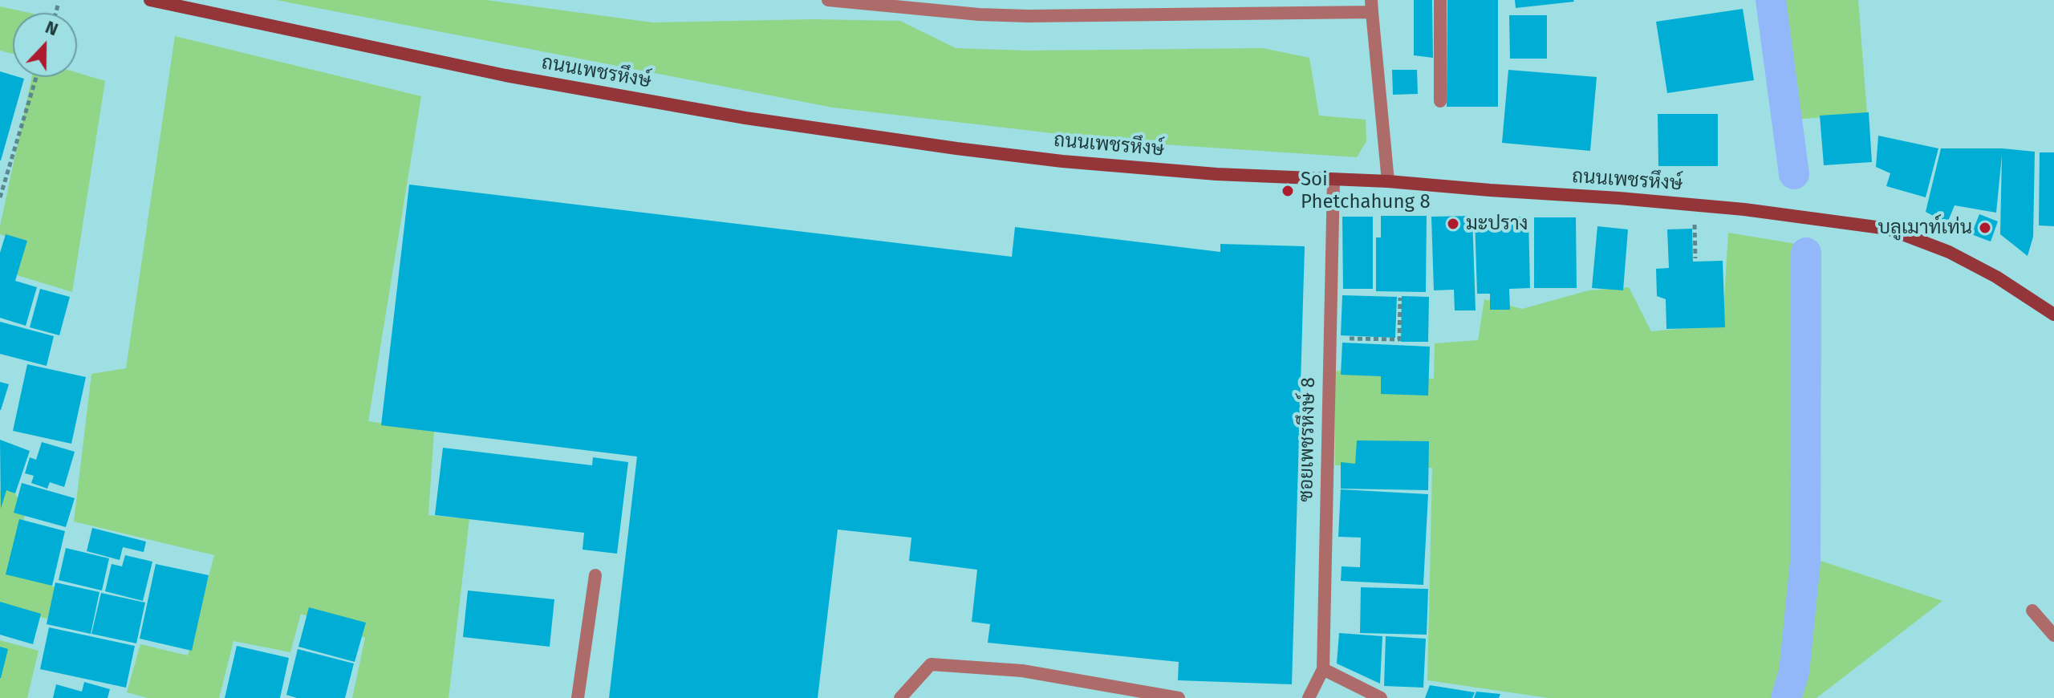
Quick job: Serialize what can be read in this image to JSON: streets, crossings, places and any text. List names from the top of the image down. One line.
{"streets":{"main road":["ถนนเพชรหึงษ์"],"street":["ซอยเพชรหึงษ์ 8"]},"crossings":[["ถนนเพชรหึงษ์","ซอยเพชรหึงษ์ 8"]],"places":["Soi Phetchahung 8","มะปราง","บลูเมาท์เท่น"],"north":"top"}
